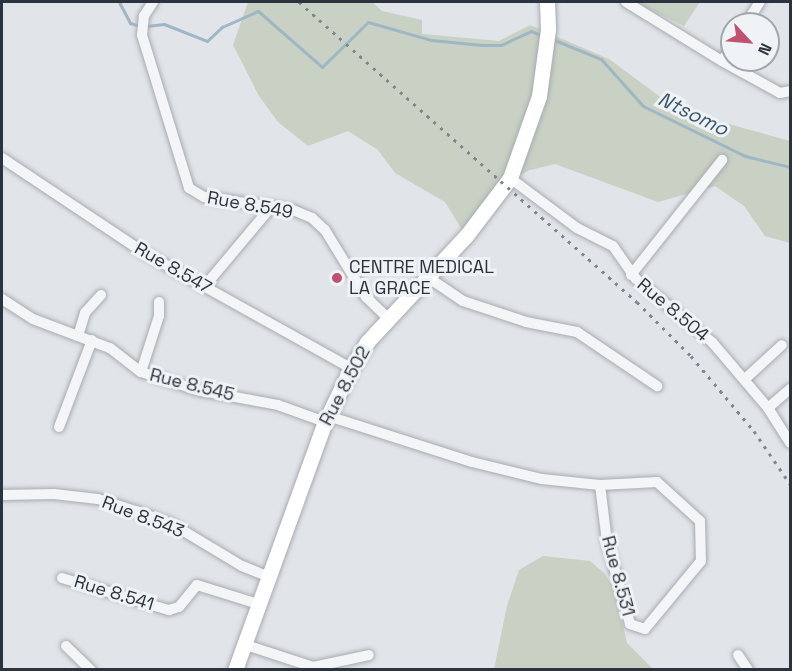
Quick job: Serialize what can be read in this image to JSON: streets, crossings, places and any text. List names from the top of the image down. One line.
{"streets":{"main road":["Rue 8.502"],"street":["Rue 8.549","Rue 8.547","Rue 8.504","Rue 8.545","Rue 8.543","Rue 8.531","Rue 8.541"]},"crossings":[["Rue 8.549","Rue 8.502"],["Rue 8.547","Rue 8.502"],["Rue 8.504","Rue 8.502"],["Rue 8.545","Rue 8.502"],["Rue 8.545","Rue 8.531"],["Rue 8.502","Rue 8.543"],["Rue 8.502","Rue 8.531"],["Rue 8.502","Rue 8.541"]],"water":["Ntsomo"],"places":["CENTRE MEDICAL LA GRACE"],"north":"bottom right"}
